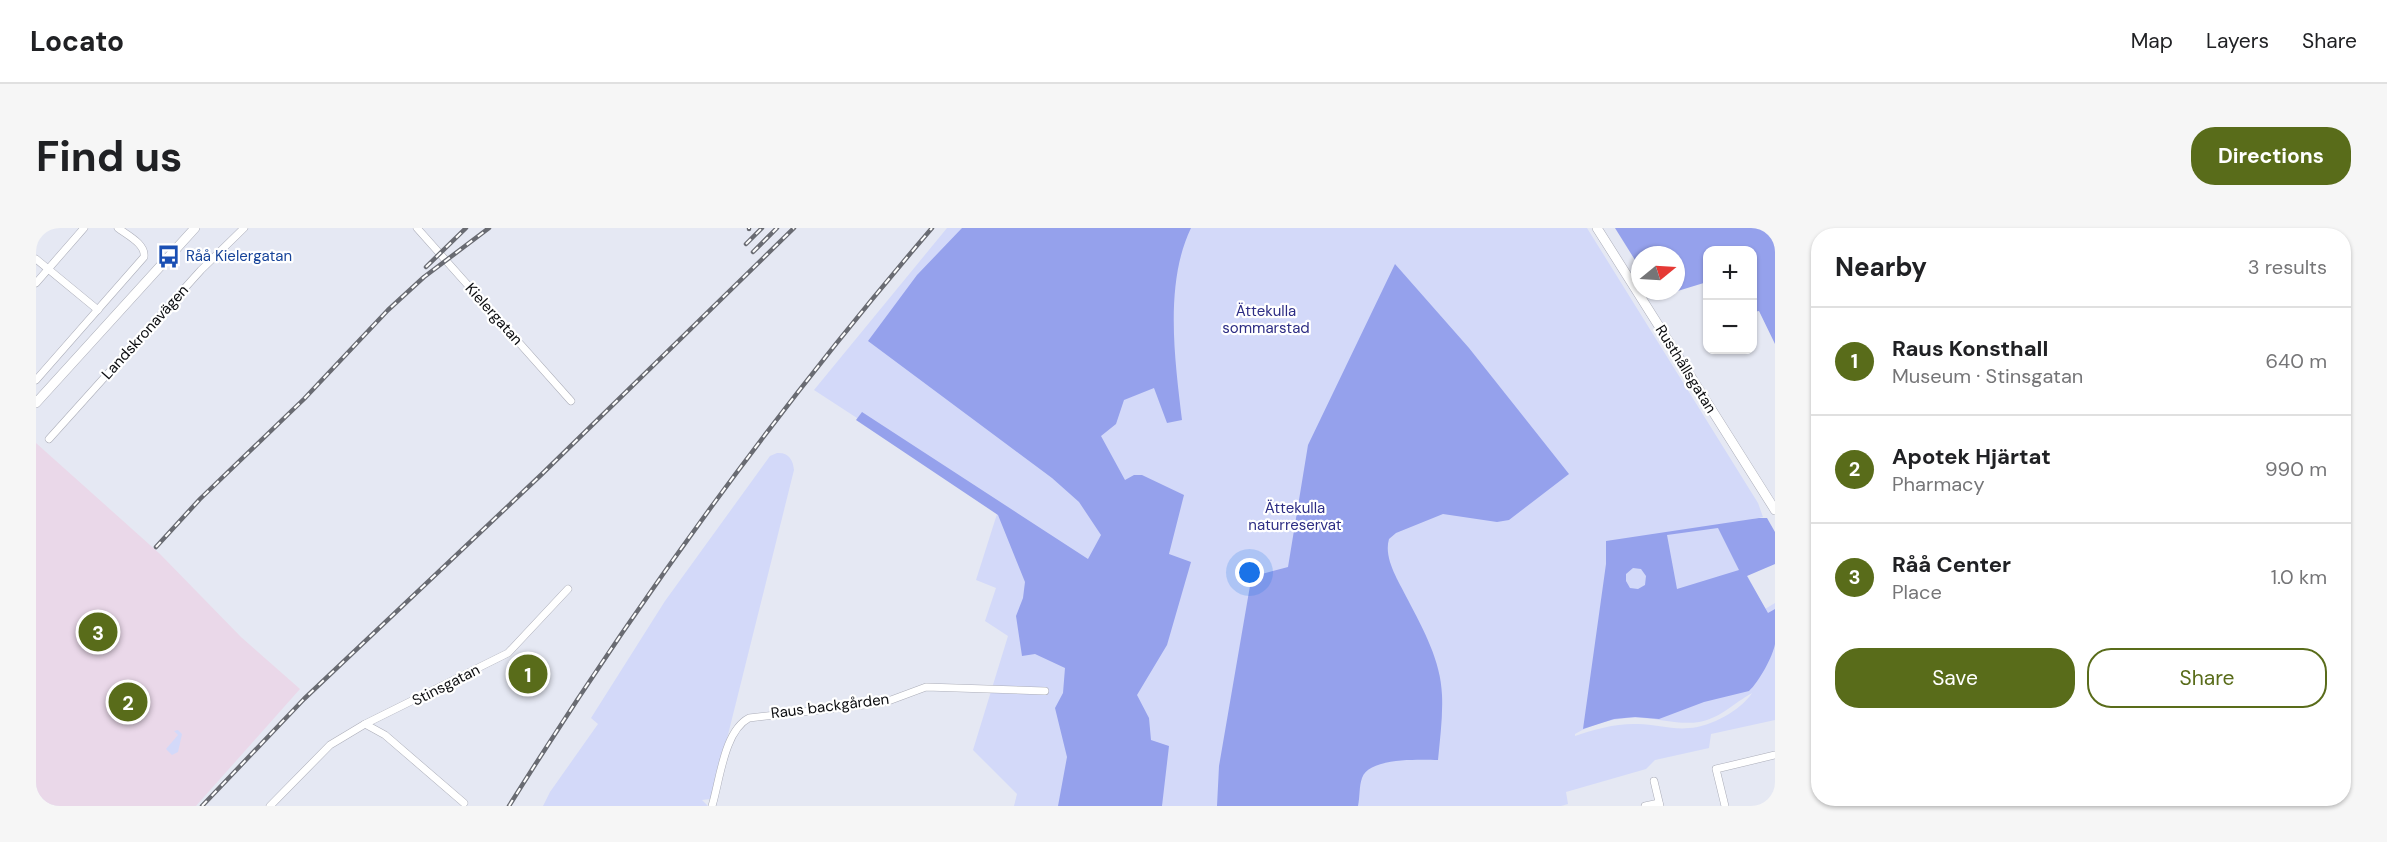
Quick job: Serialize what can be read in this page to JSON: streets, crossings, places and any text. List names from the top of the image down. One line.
{"streets":{"main road":["Rusthållsgatan"],"street":["Kielergatan","Landskronavägen","Stinsgatan","Raus backgården"]},"parks":["Ättekulla sommarstad","Ättekulla naturreservat"],"places":{"bus stop":["Råå Kielergatan"]},"north":"right","page":{"header":"Locato","nav":["Map","Layers","Share"],"buttons":["Directions",["Save","Share"]],"title":"Find us","heading":["Nearby","3 results"],"map_buttons":["+","−"],"list":[{"mark":"1","name":"Raus Konsthall","note":"Museum · Stinsgatan","value":"640 m"},{"mark":"2","name":"Apotek Hjärtat","note":"Pharmacy","value":"990 m"},{"mark":"3","name":"Råå Center","note":"Place","value":"1.0 km"}],"pins":["3","1","2"]}}
